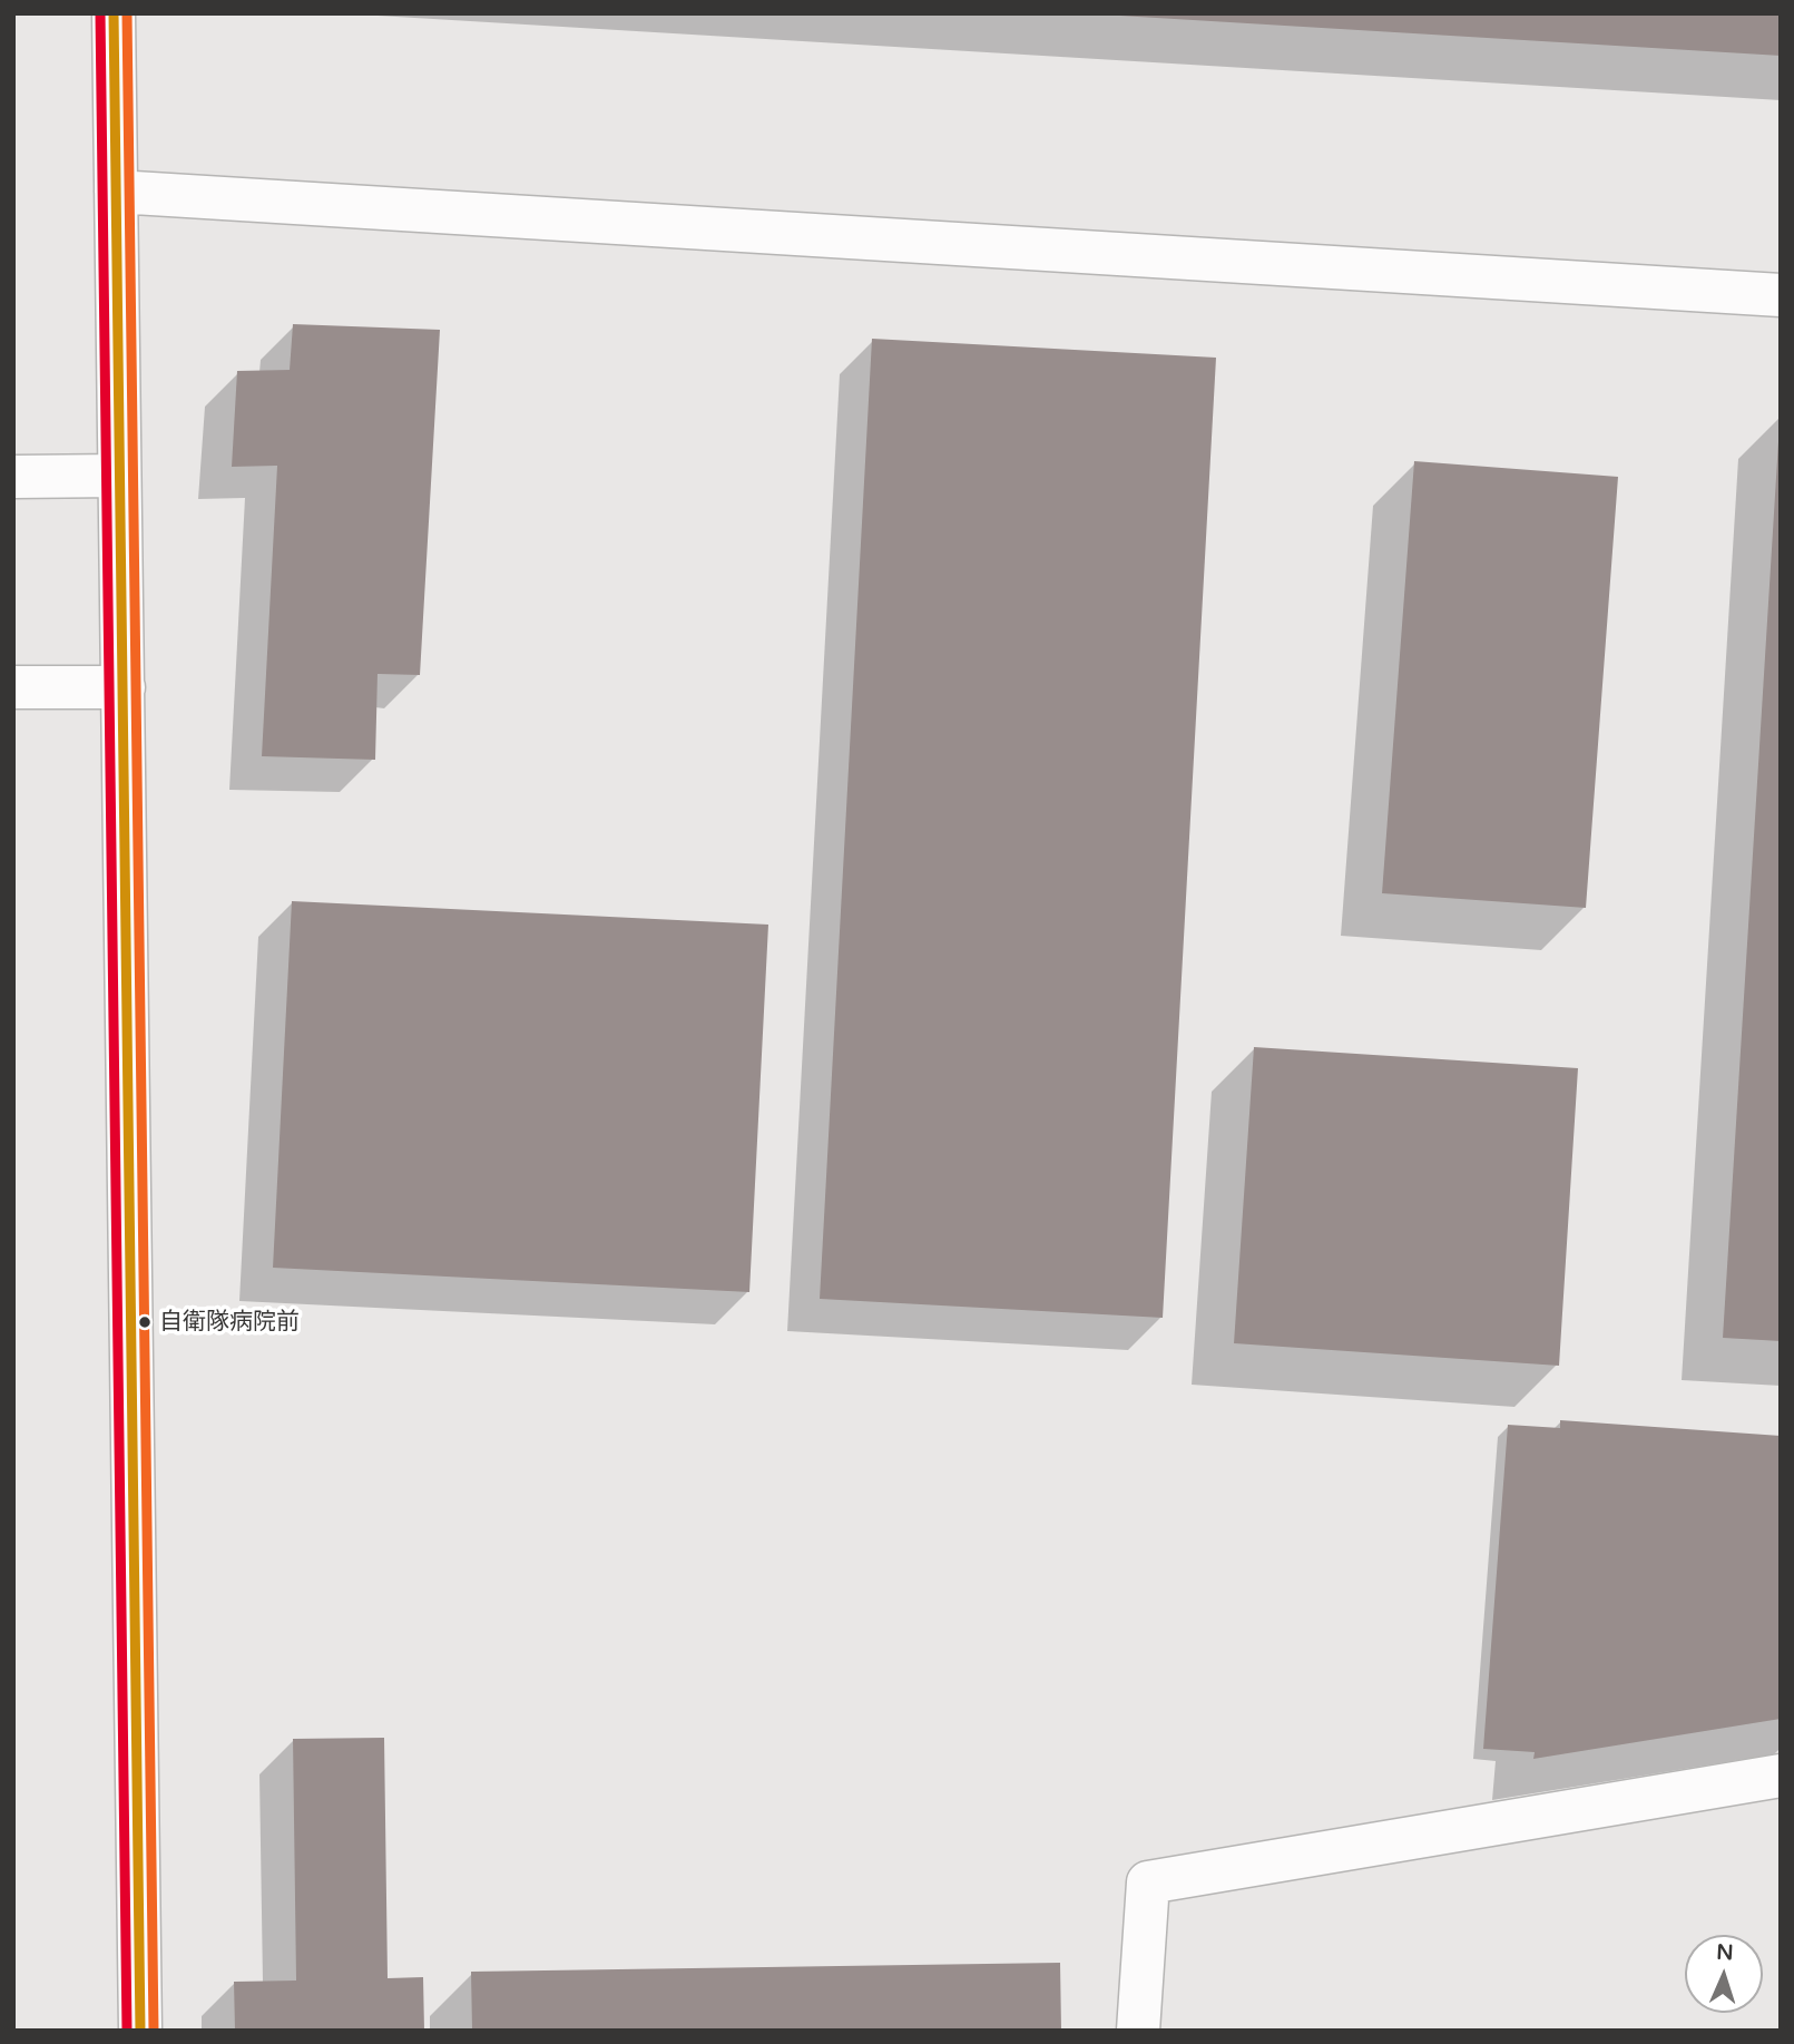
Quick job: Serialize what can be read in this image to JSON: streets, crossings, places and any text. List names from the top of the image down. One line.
{"places":["自衛隊病院前"],"north":"top"}
